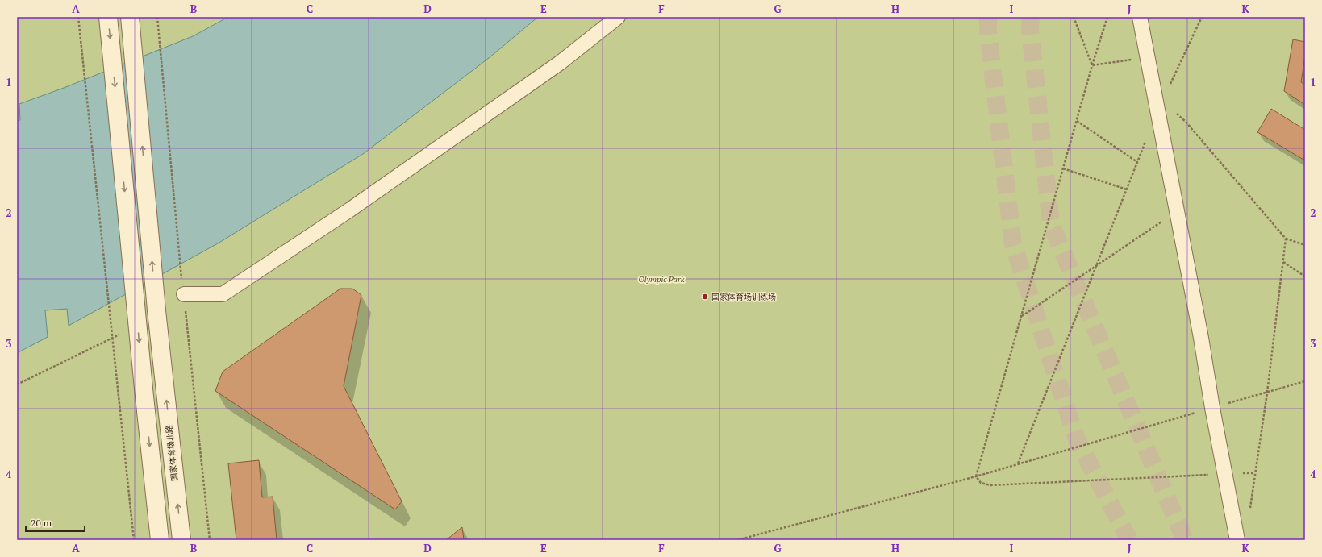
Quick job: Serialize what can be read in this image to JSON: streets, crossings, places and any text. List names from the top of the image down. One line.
{"streets":{"street":["国家体育场北路"]},"parks":["Olympic Park"],"places":["国家体育场训练场"],"scale_bar":"20 m","grid":{"columns":["A","B","C","D","E","F","G","H","I","J","K"],"rows":["1","2","3","4"]}}
